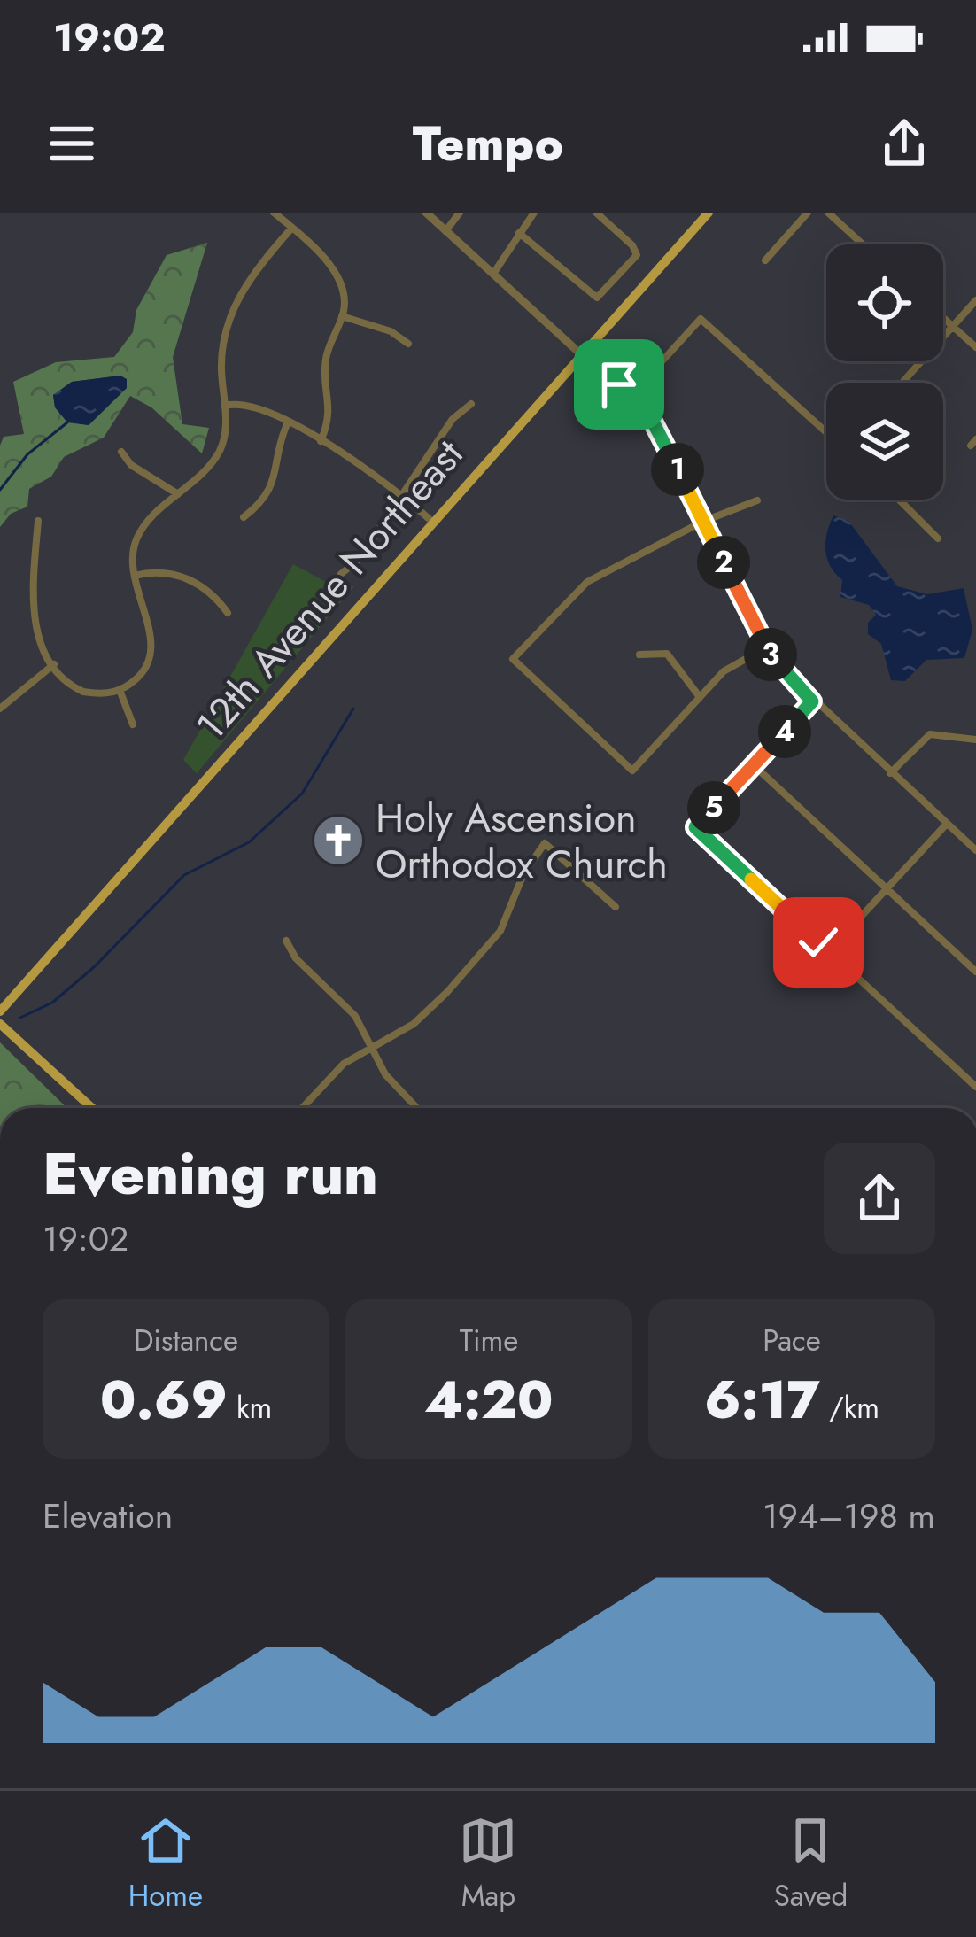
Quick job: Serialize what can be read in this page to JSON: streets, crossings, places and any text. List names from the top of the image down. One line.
{"streets":{"main road":["12th Avenue Northeast"]},"places":{"church":["Holy Ascension Orthodox Church"]},"page":{"status":"19:02","header":"Tempo","pins":["1","2","3","4","5"],"heading":["Evening run","19:02"],"stats":[["Distance","0.69 km"],["Time","4:20"],["Pace","6:17 /km"]],"chart":["Elevation","194–198 m"],"tabs":["Home","Map","Saved"]}}
